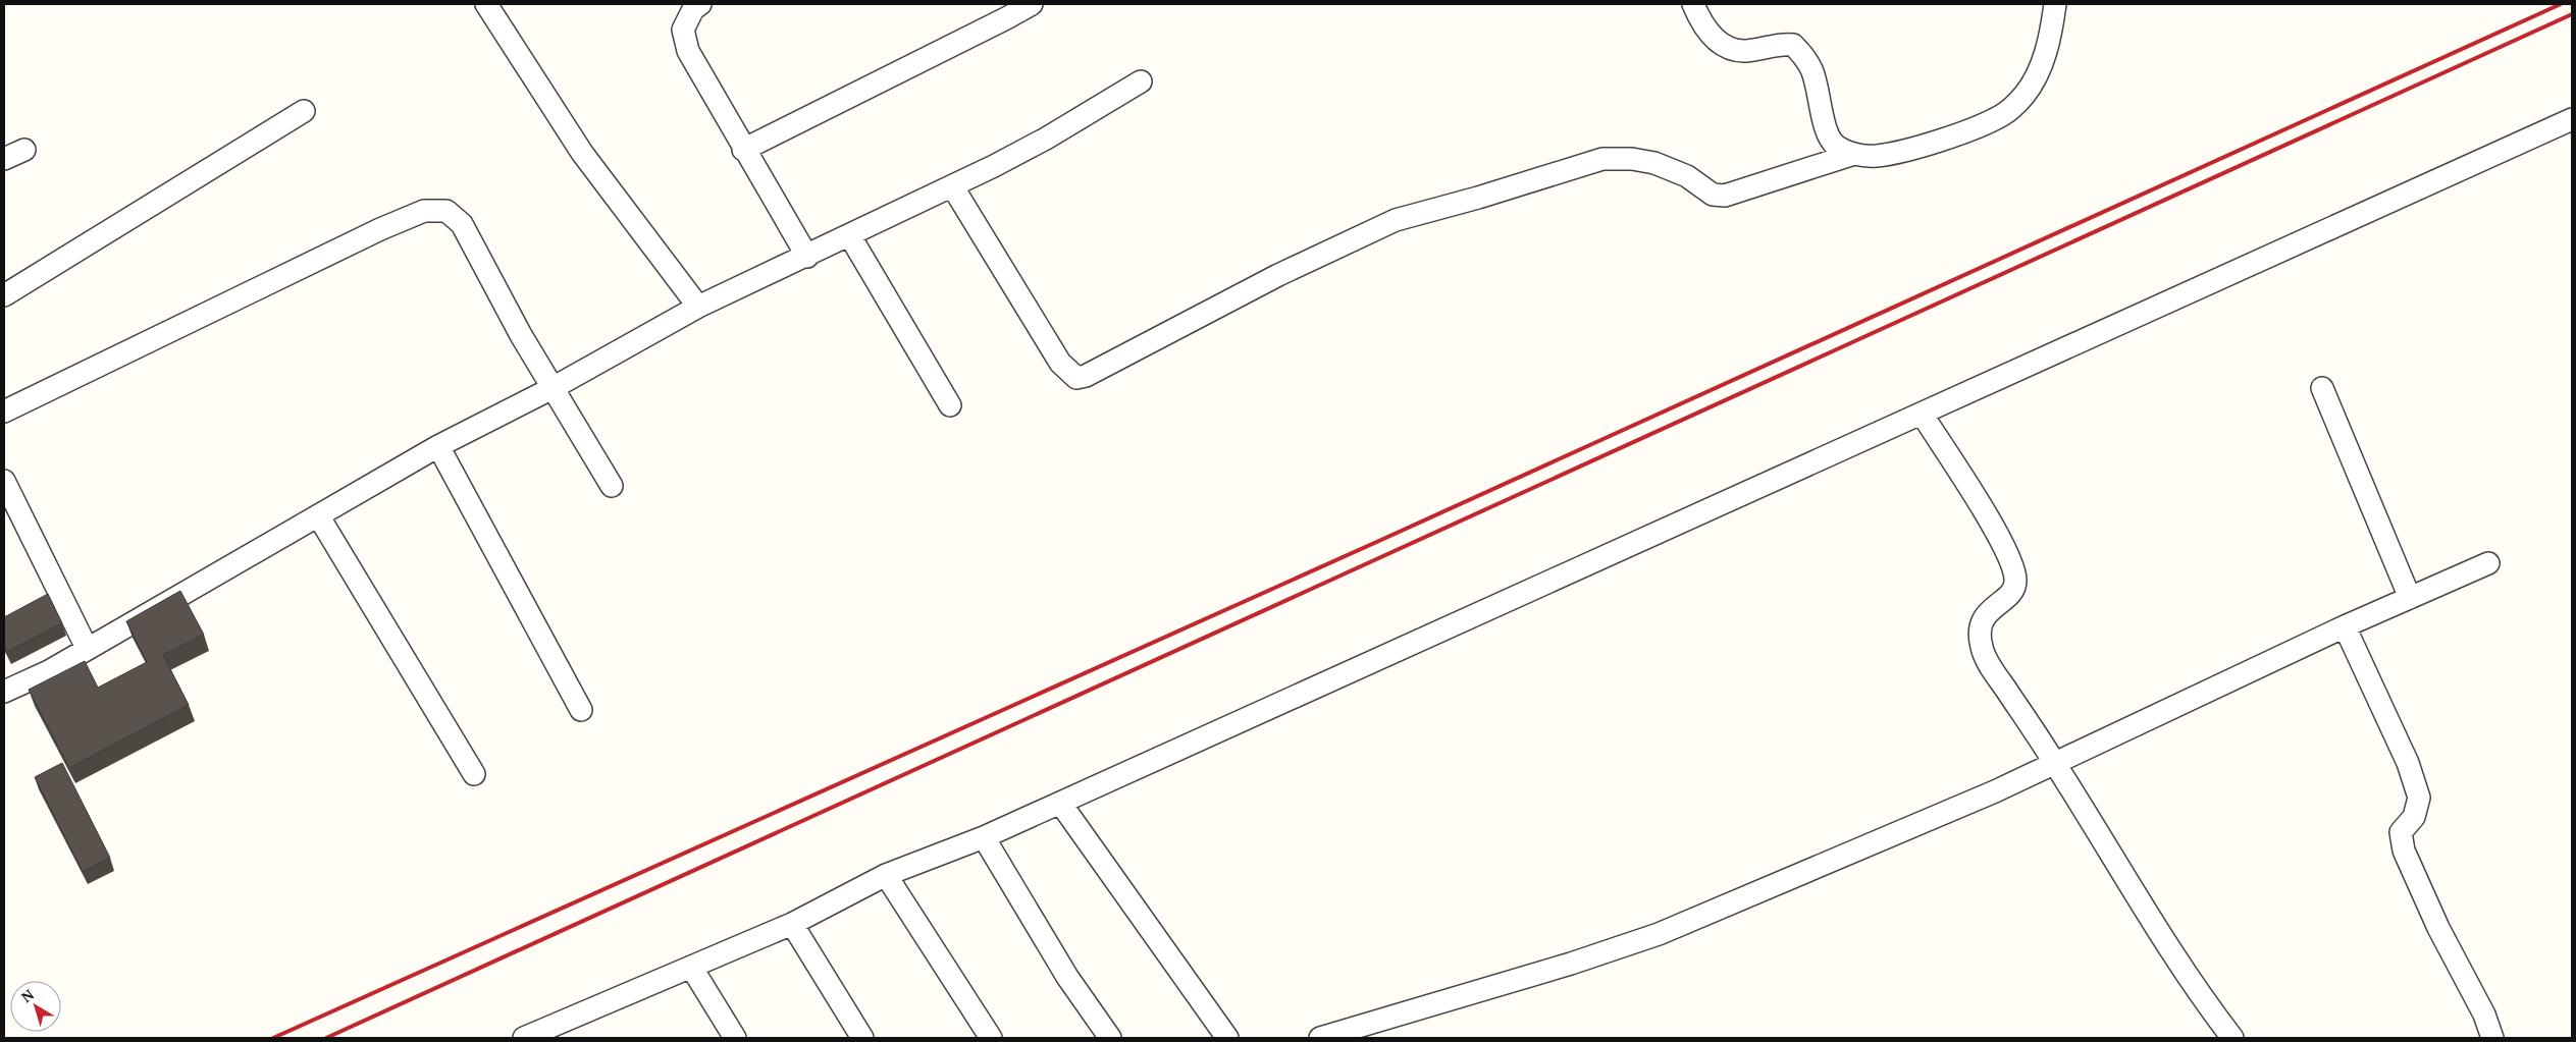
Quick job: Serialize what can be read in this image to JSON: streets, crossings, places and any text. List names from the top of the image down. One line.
{"north":"top left"}
